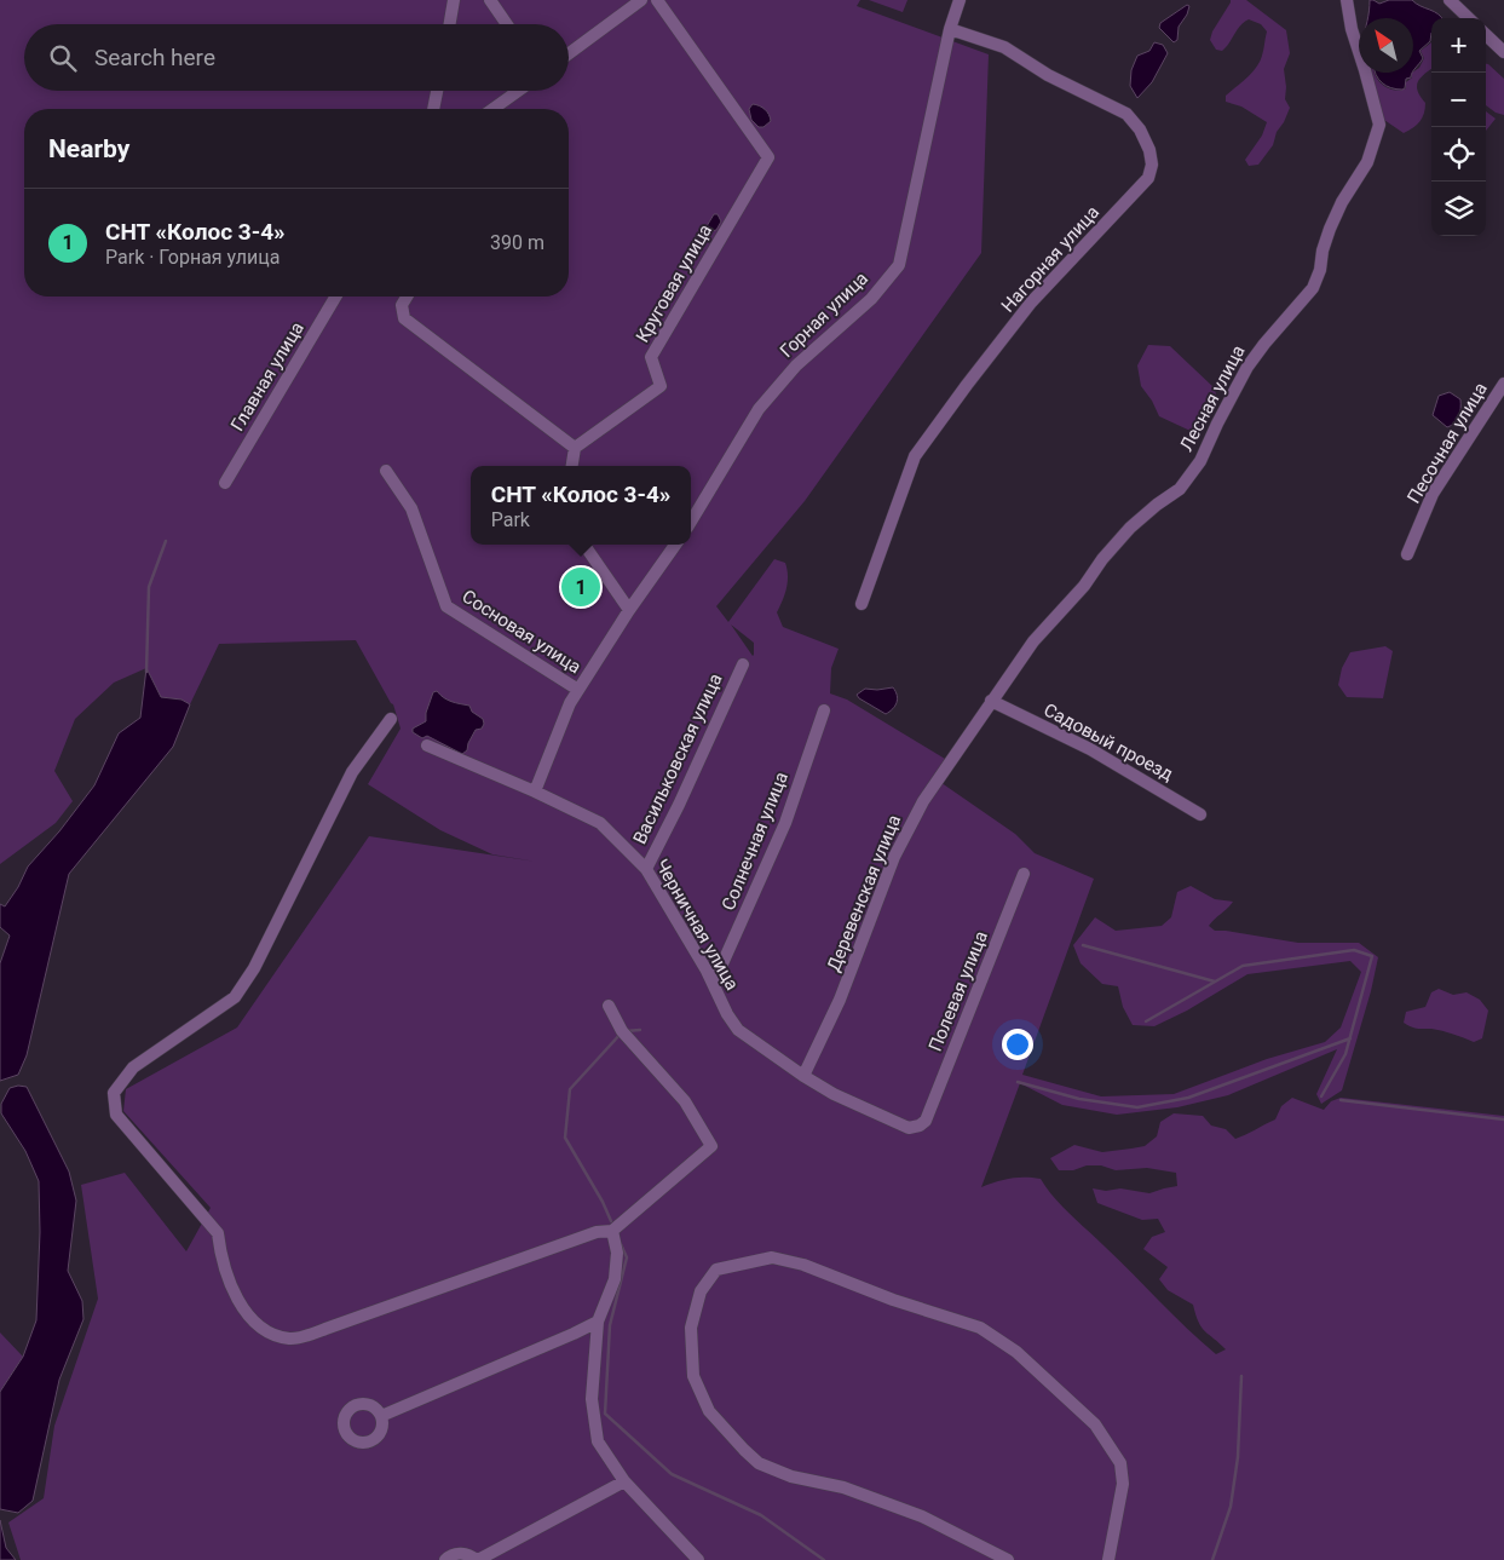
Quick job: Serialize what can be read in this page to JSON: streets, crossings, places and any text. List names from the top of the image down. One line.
{"streets":{"street":["Нагорная улица","Круговая улица","Горная улица","Главная улица","Лесная улица","Песочная улица","Сосновая улица","Садовый проезд","Васильковская улица","Солнечная улица","Деревенская улица","Черничная улица","Полевая улица"]},"crossings":[["Нагорная улица","Горная улица"],["Лесная улица","Садовый проезд"],["Лесная улица","Деревенская улица"],["Садовый проезд","Деревенская улица"],["Васильковская улица","Черничная улица"],["Солнечная улица","Черничная улица"],["Деревенская улица","Черничная улица"],["Черничная улица","Полевая улица"]],"north":"top left","page":{"map_buttons":["+","−"],"search":"Search here","heading":"Nearby","list":[{"mark":"1","name":"СНТ «Колос 3-4»","note":"Park · Горная улица","value":"390 m"}],"popup":["СНТ «Колос 3-4»","Park"],"pins":"1"}}
